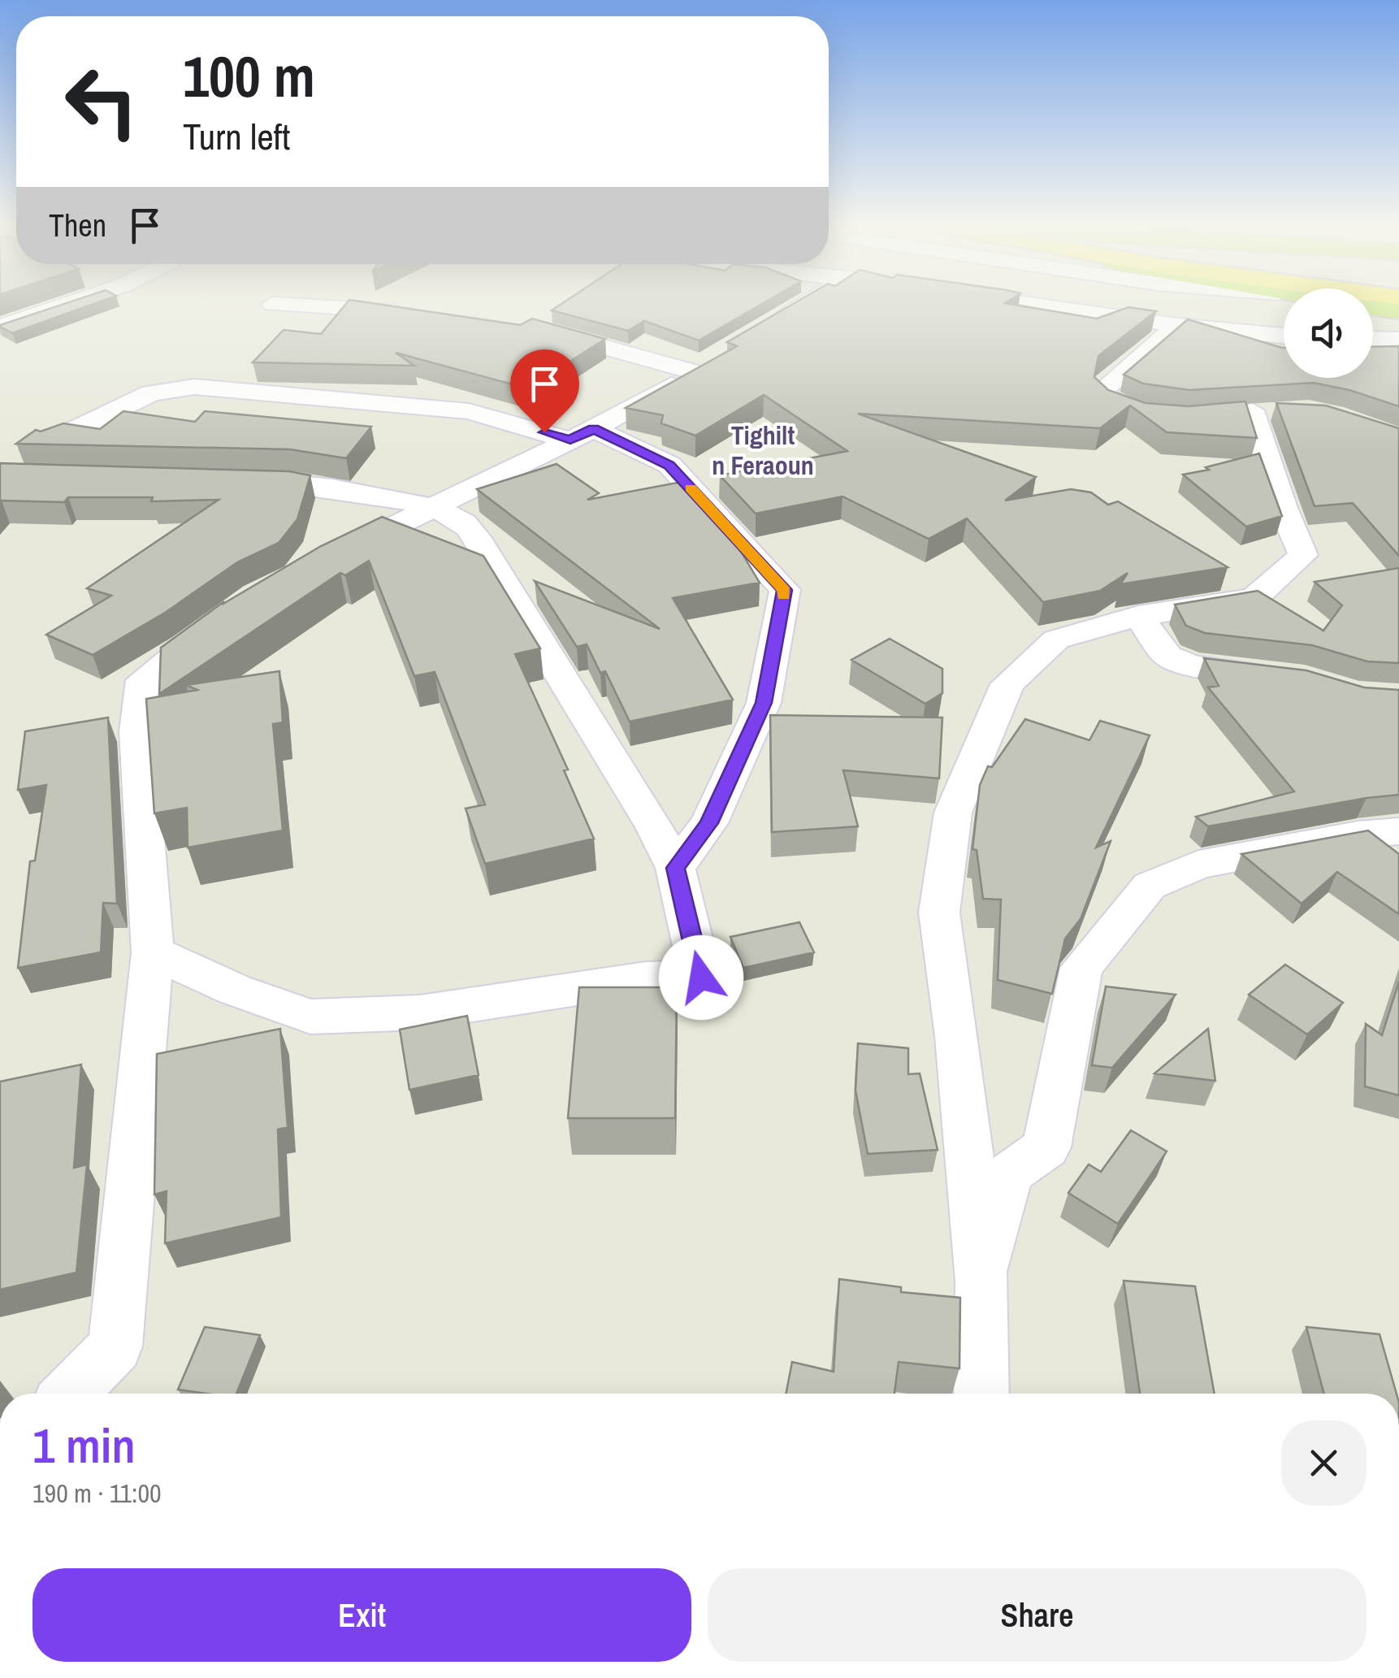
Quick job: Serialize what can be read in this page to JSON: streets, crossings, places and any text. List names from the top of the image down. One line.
{"districts":["Tighilt n Feraoun"],"page":{"turn":["100 m","Turn left"],"then":"Then","heading":["1 min","190 m · 11:00"],"buttons":["Exit","Share"]}}
